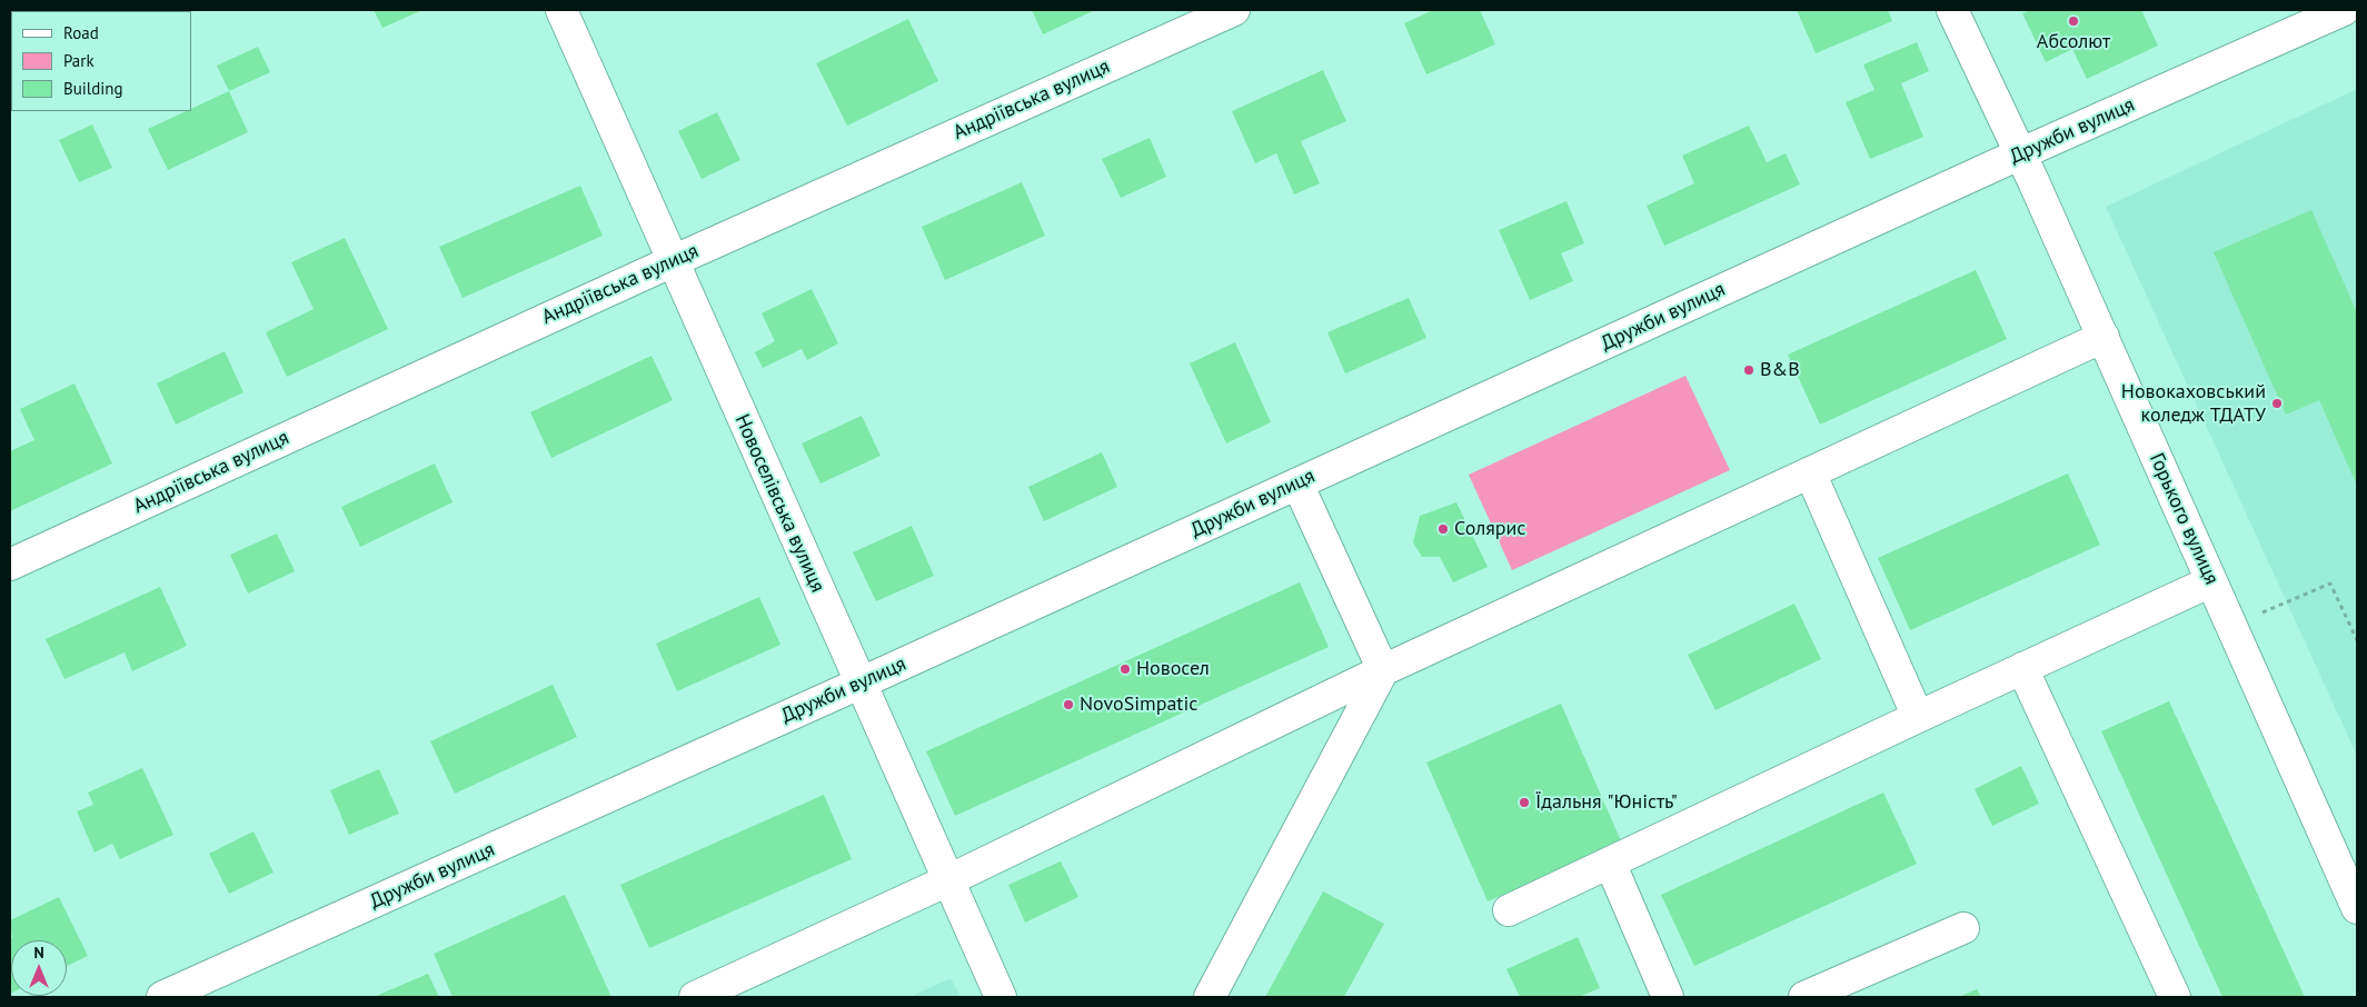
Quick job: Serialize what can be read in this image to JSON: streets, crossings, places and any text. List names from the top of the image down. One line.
{"streets":{"street":["Андріївська вулиця","Дружби вулиця","Новоселівська вулиця","Горького вулиця"]},"crossings":[["Андріївська вулиця","Новоселівська вулиця"],["Дружби вулиця","Новоселівська вулиця"],["Дружби вулиця","Горького вулиця"]],"places":["Абсолют","В&В","Новокаховський коледж ТДАТУ","Солярис","Новосел","NovoSimpatic","Їдальня \"Юність\""],"legend":["Road","Park","Building"],"north":"top"}
